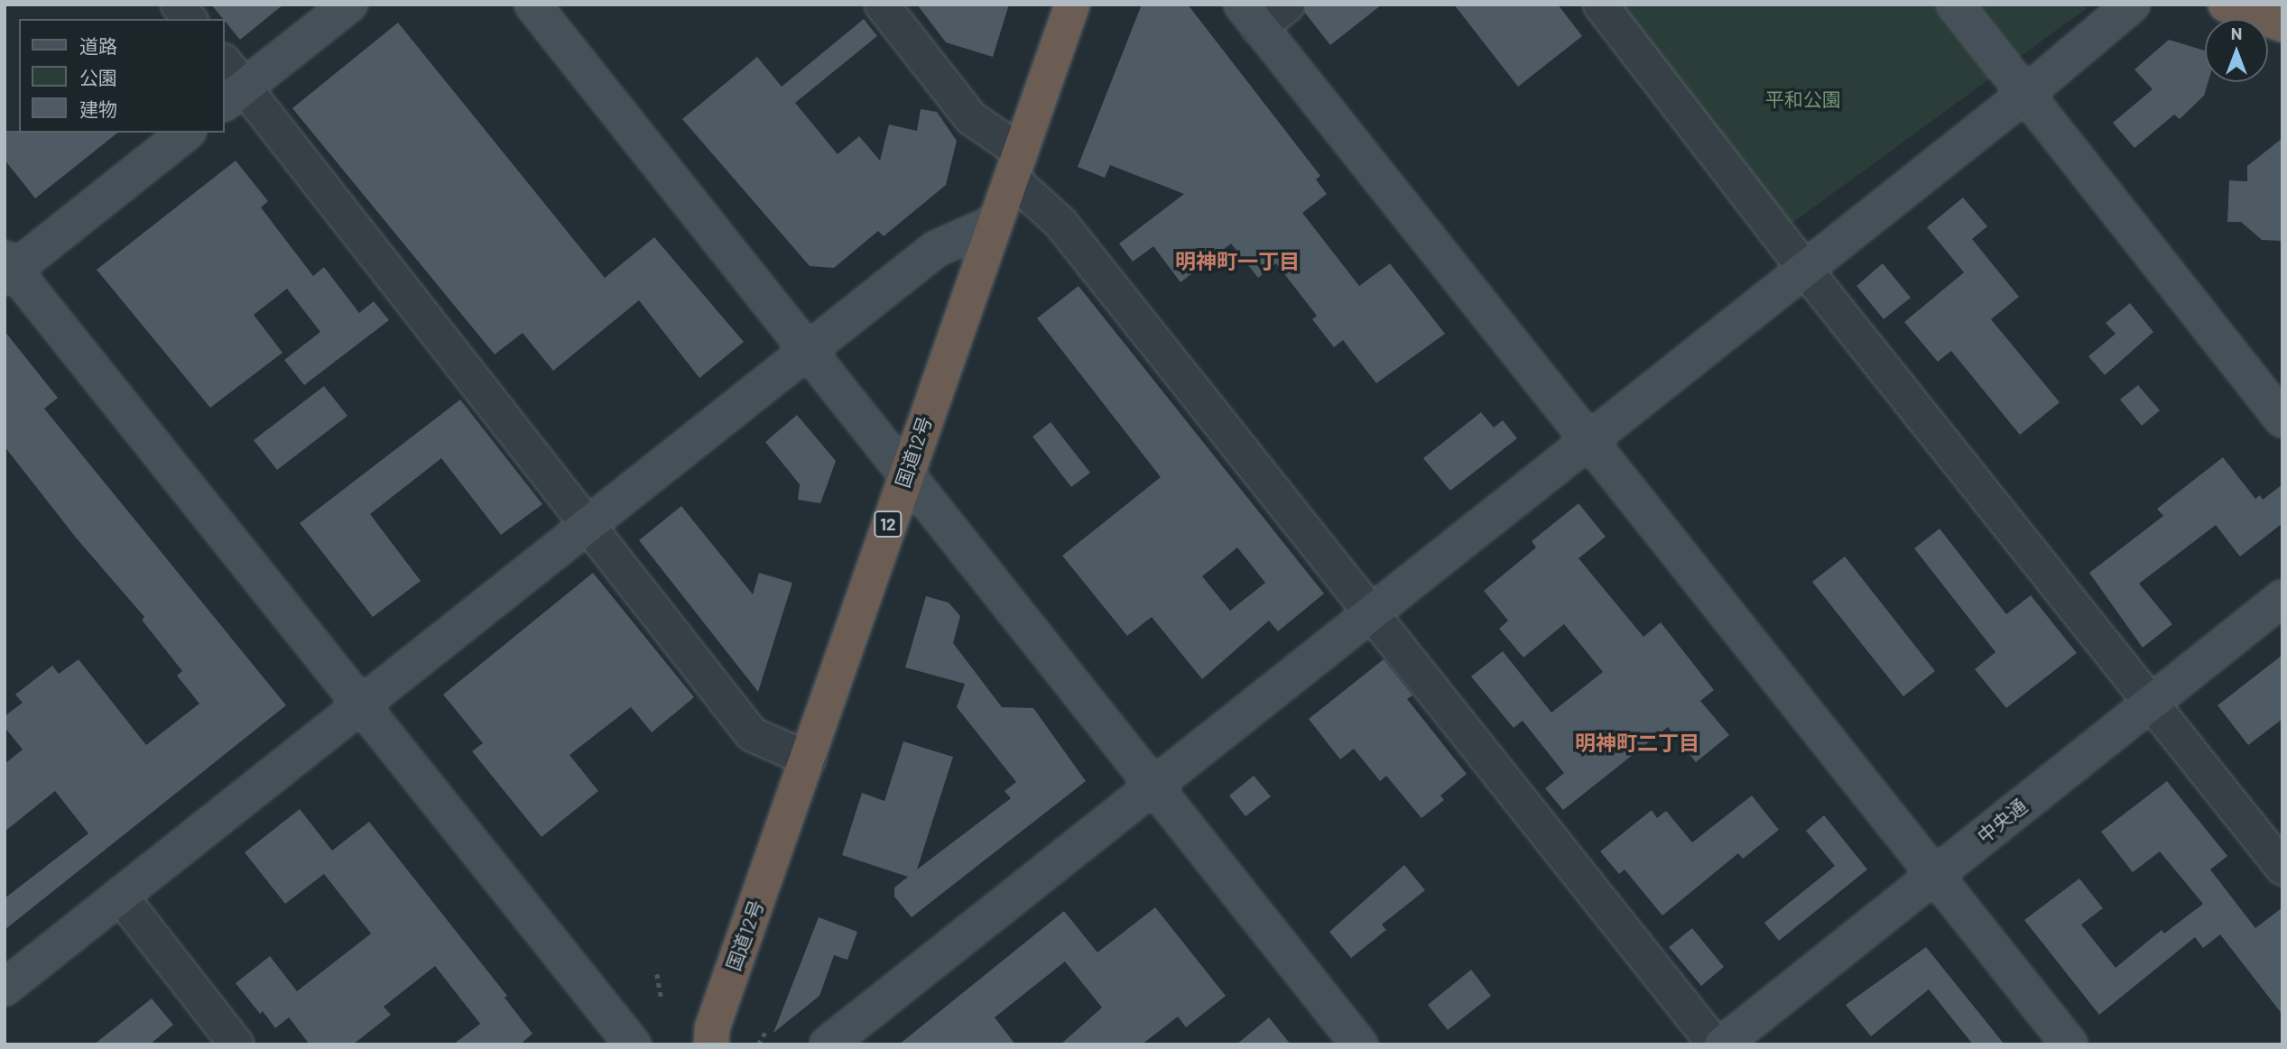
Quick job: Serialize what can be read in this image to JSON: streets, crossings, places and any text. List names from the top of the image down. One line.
{"streets":{"highway":["国道12号","12"],"street":["中央通"]},"districts":["明神町一丁目","明神町二丁目"],"parks":["平和公園"],"legend":["道路","公園","建物"],"north":"top"}
